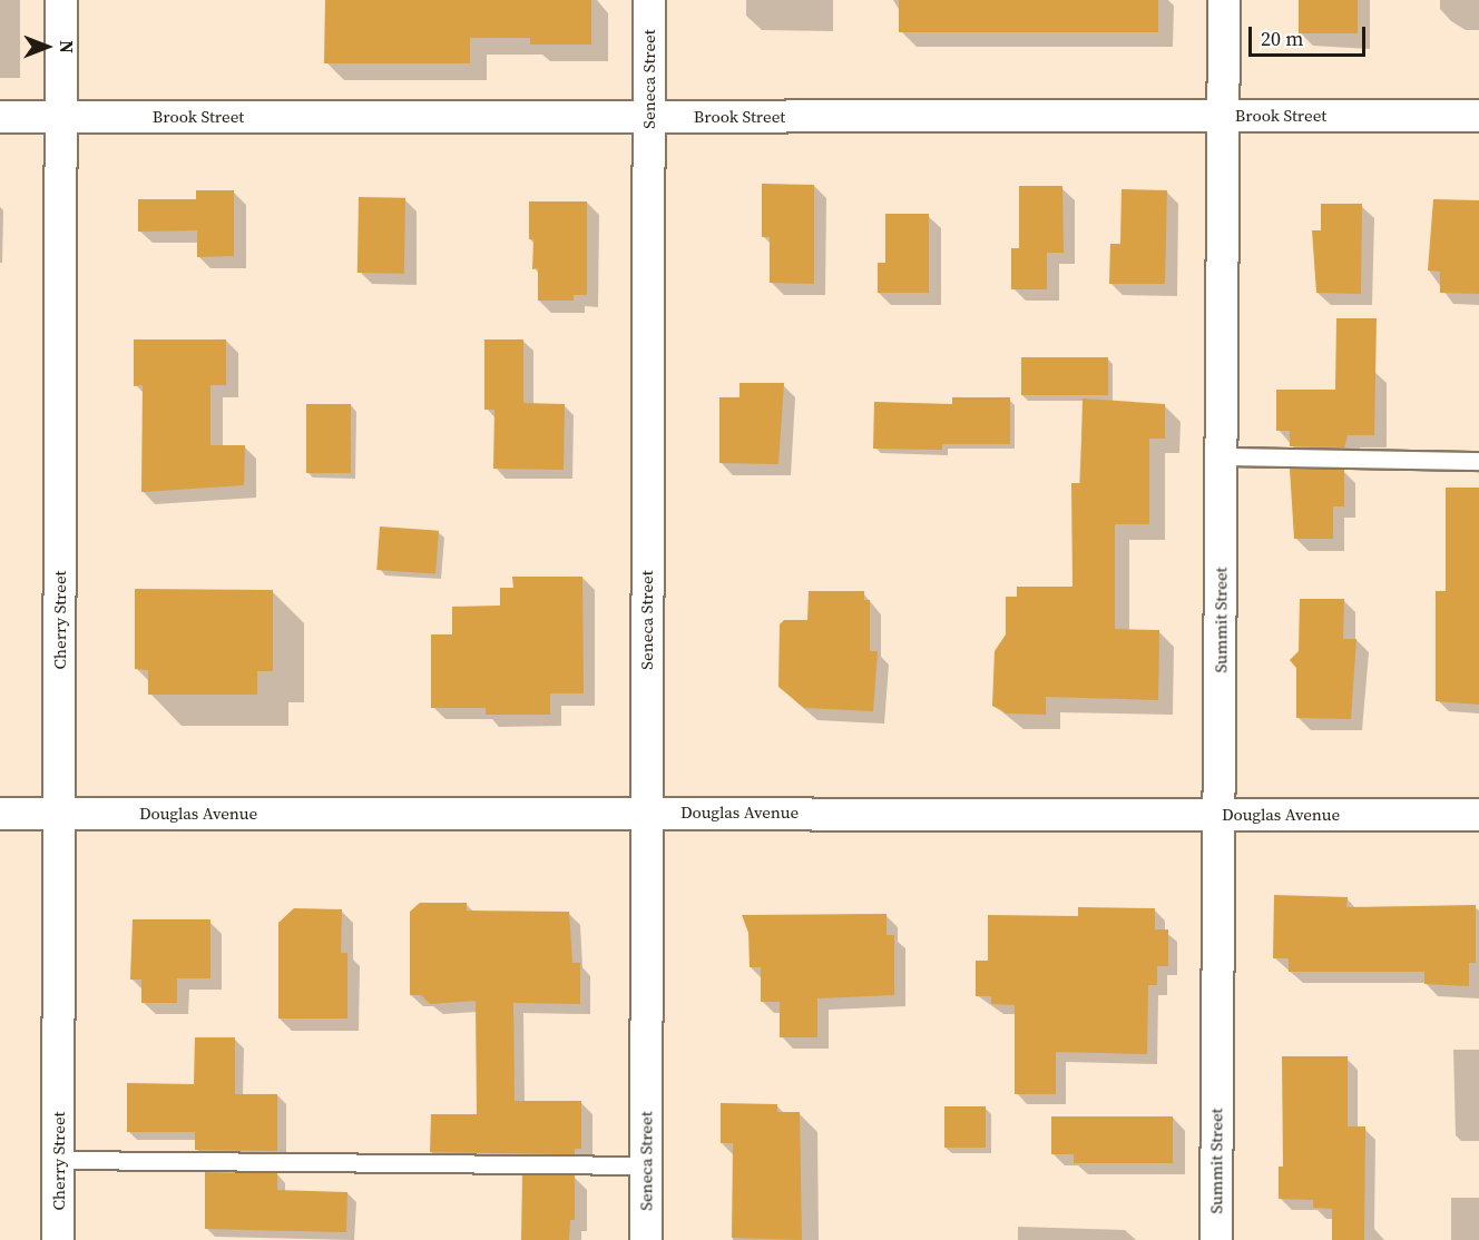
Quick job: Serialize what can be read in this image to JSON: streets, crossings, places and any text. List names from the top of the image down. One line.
{"streets":{"street":["Seneca Street","Brook Street","Cherry Street","Summit Street","Douglas Avenue"]},"crossings":[["Seneca Street","Brook Street"],["Seneca Street","Douglas Avenue"],["Brook Street","Cherry Street"],["Brook Street","Summit Street"],["Cherry Street","Douglas Avenue"],["Summit Street","Douglas Avenue"]],"scale_bar":"20 m","north":"right"}
